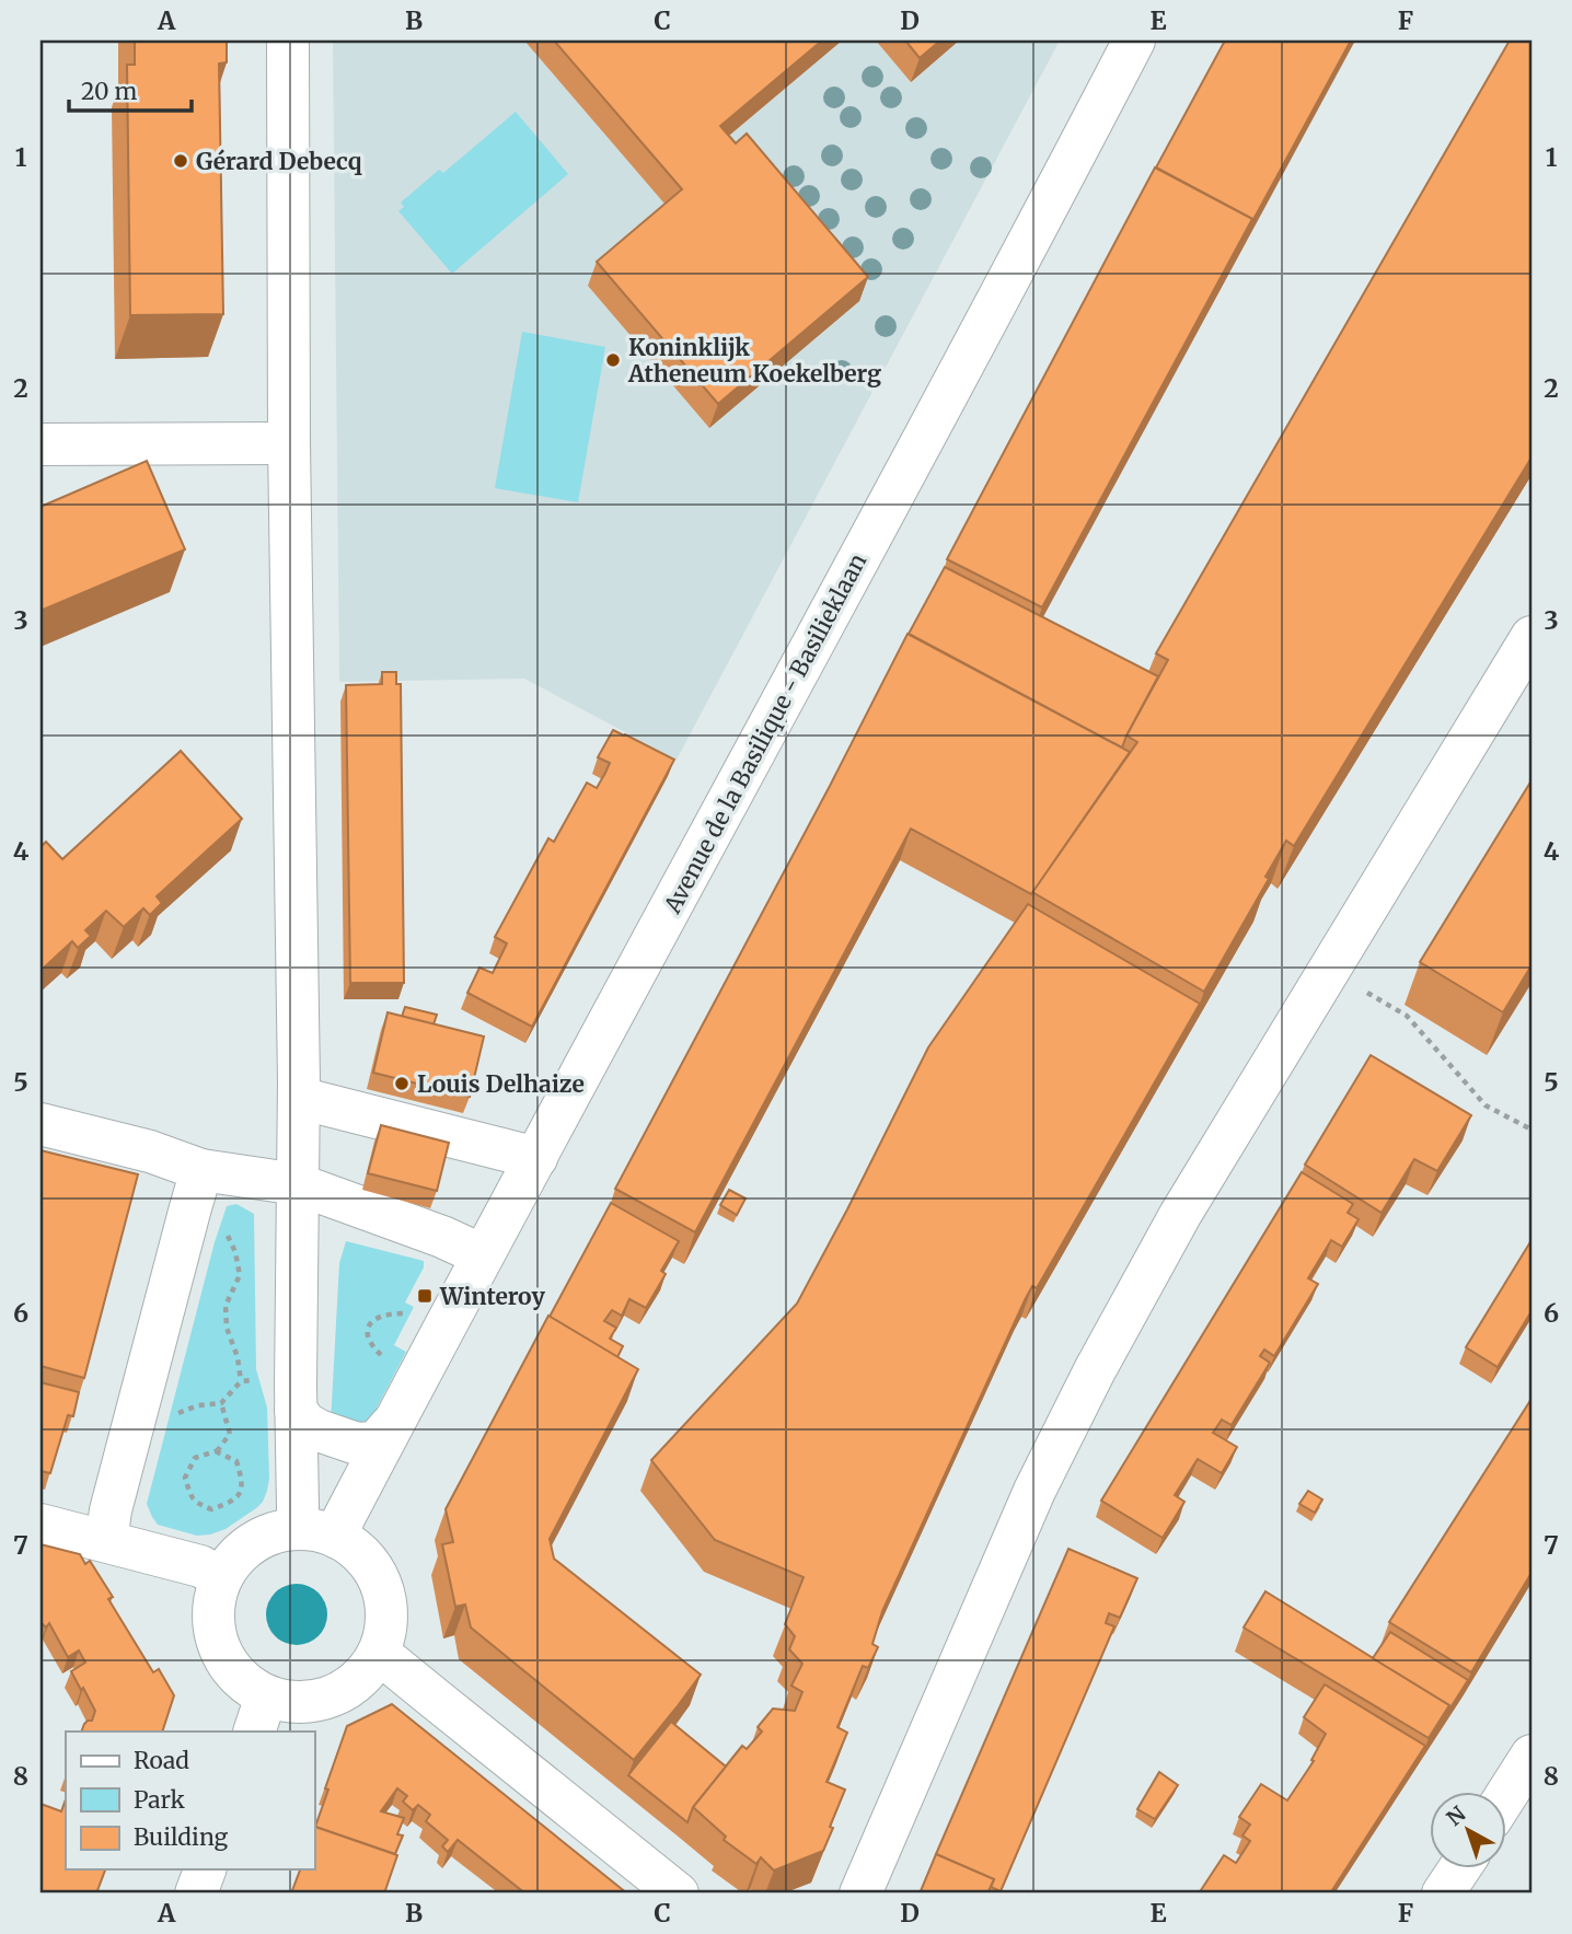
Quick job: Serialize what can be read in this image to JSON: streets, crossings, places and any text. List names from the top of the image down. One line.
{"streets":{"street":["Avenue de la Basilique - Basilieklaan"]},"places":{"other":["Gérard Debecq","Koninklijk Atheneum Koekelberg","Louis Delhaize"],"transit":["Winteroy"]},"legend":["Road","Park","Building"],"scale_bar":"20 m","north":"top left","grid":{"columns":["A","B","C","D","E","F"],"rows":["1","2","3","4","5","6","7","8"]}}
